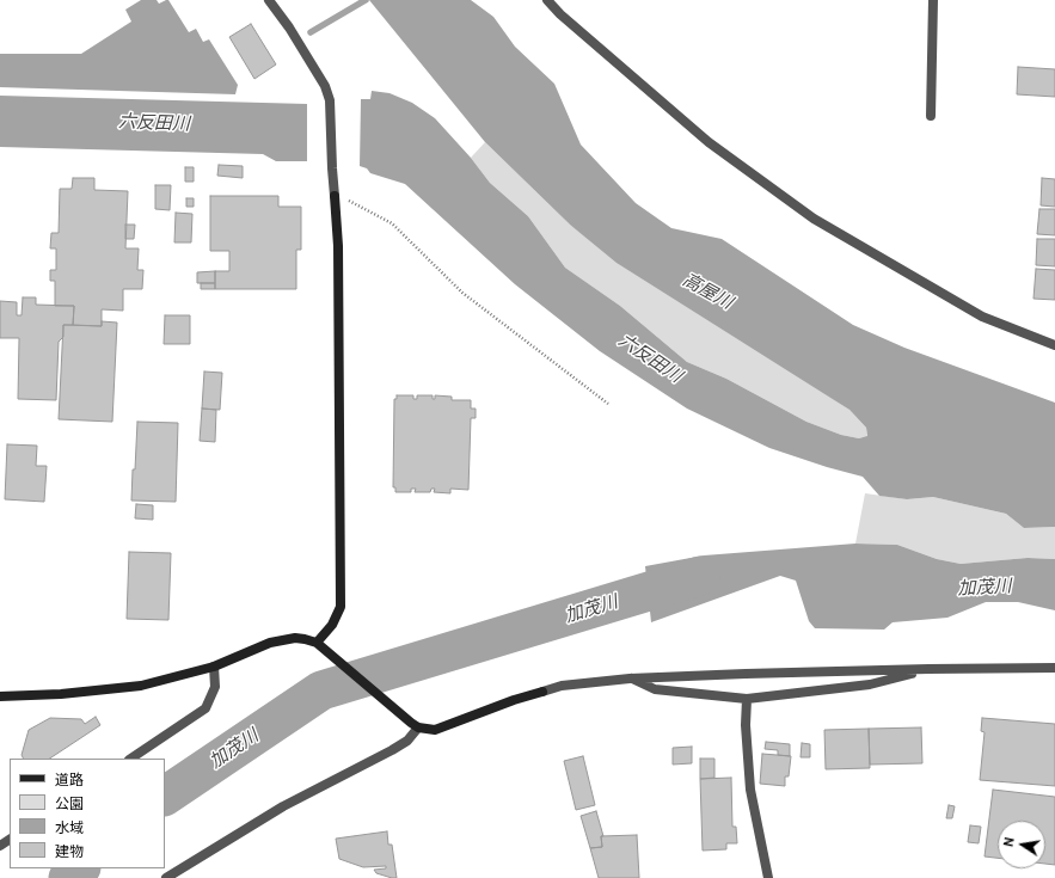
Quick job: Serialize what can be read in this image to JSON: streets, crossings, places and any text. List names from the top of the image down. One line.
{"water":["六反田川","高屋川","加茂川"],"legend":["道路","公園","水域","建物"],"north":"left"}
